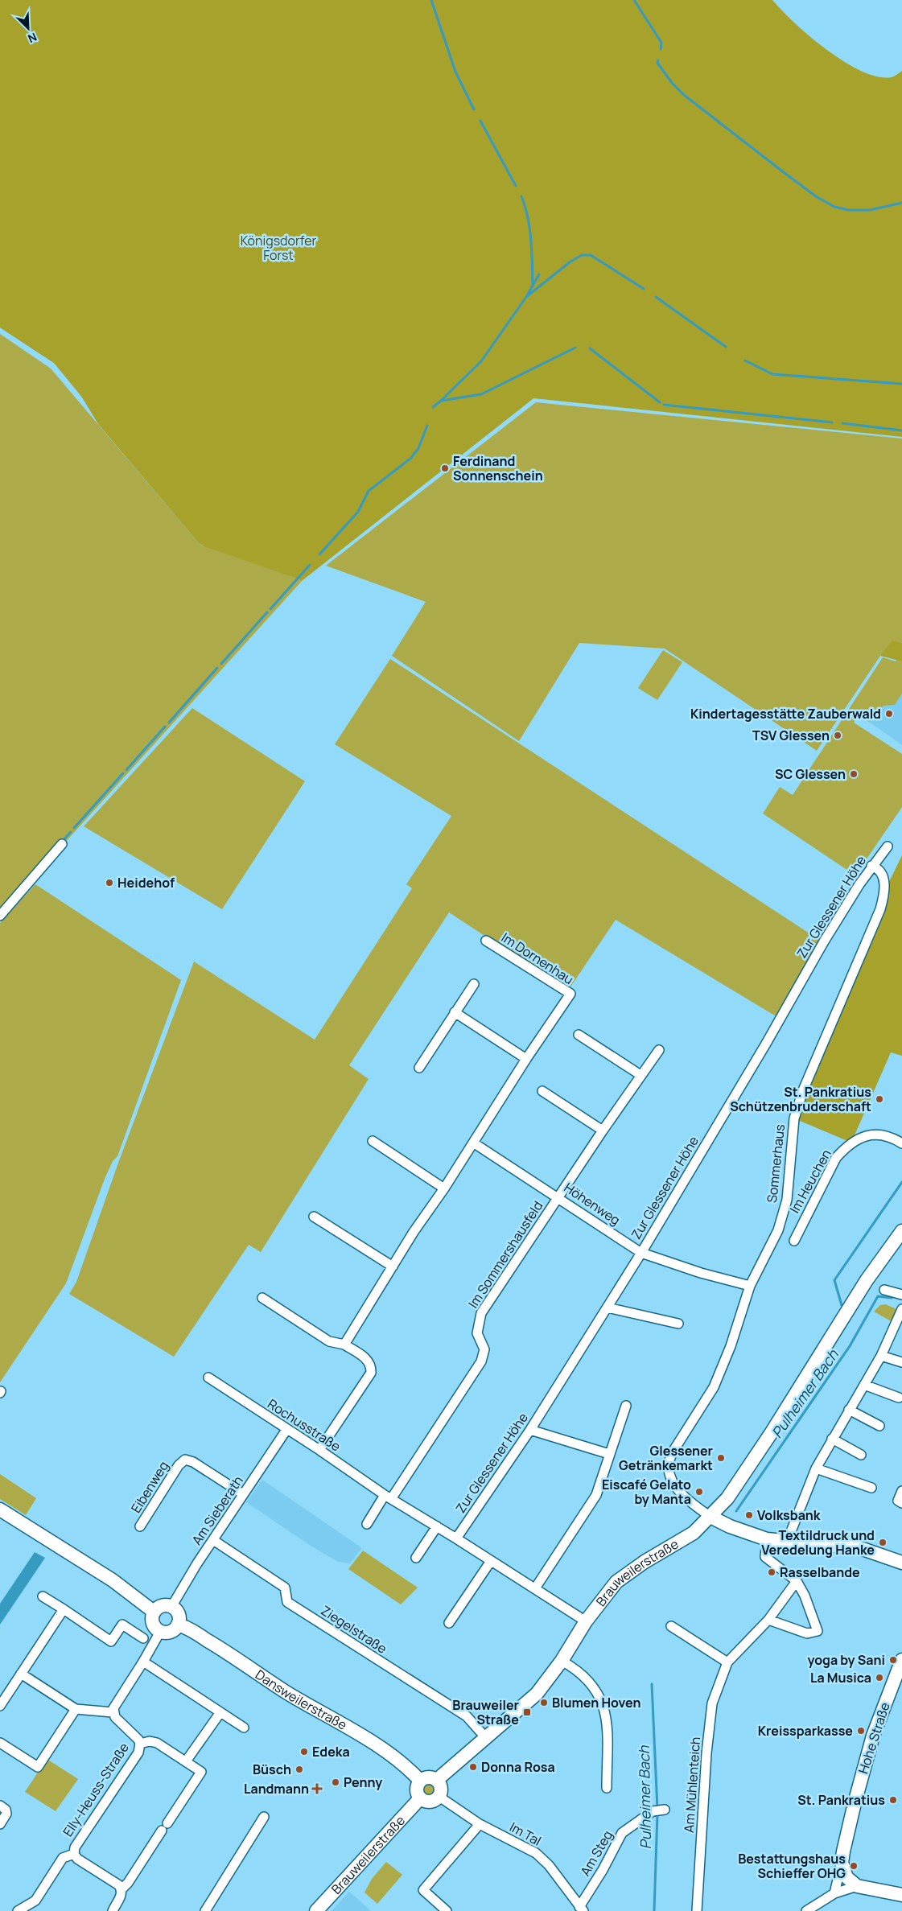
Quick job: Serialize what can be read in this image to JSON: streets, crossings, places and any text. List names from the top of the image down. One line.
{"streets":{"main road":["Brauweilerstraße","Dansweilerstraße","Hohe Straße"],"street":["Zur Glessener Höhe","Im Dornenhau","Sommerhaus","Im Heuchen","Höhenweg","Im Sommershausfeld","Rochusstraße","Eibenweg","Am Sieberath","Ziegelstraße","Am Mühlenteich","Elly-Heuss-Straße","Im Tal","Am Steg"]},"crossings":[["Zur Glessener Höhe","Sommerhaus"],["Zur Glessener Höhe","Höhenweg"],["Zur Glessener Höhe","Rochusstraße"],["Im Dornenhau","Höhenweg"],["Sommerhaus","Höhenweg"],["Sommerhaus","Brauweilerstraße"],["Höhenweg","Im Sommershausfeld"],["Im Sommershausfeld","Rochusstraße"],["Rochusstraße","Am Sieberath"],["Rochusstraße","Brauweilerstraße"],["Eibenweg","Am Sieberath"],["Am Sieberath","Ziegelstraße"],["Am Sieberath","Dansweilerstraße"],["Brauweilerstraße","Ziegelstraße"],["Brauweilerstraße","Dansweilerstraße"],["Brauweilerstraße","Im Tal"],["Dansweilerstraße","Im Tal"],["Im Tal","Am Steg"]],"water":["Pulheimer Bach"],"parks":["Königsdorfer Forst"],"places":{"other":["Ferdinand Sonnenschein","Kindertagesstätte Zauberwald","TSV Glessen","SC Glessen","Heidehof","St. Pankratius Schützenbruderschaft","Glessener Getränkemarkt","Eiscafé Gelato by Manta","Volksbank","Textildruck und Veredelung Hanke","Rasselbande","yoga by Sani","La Musica","Blumen Hoven","Kreissparkasse","Edeka","Donna Rosa","Büsch","Penny","St. Pankratius","Bestattungshaus Schieffer OHG"],"transit":["Brauweiler Straße"],"health":["Landmann"]},"north":"bottom right"}
